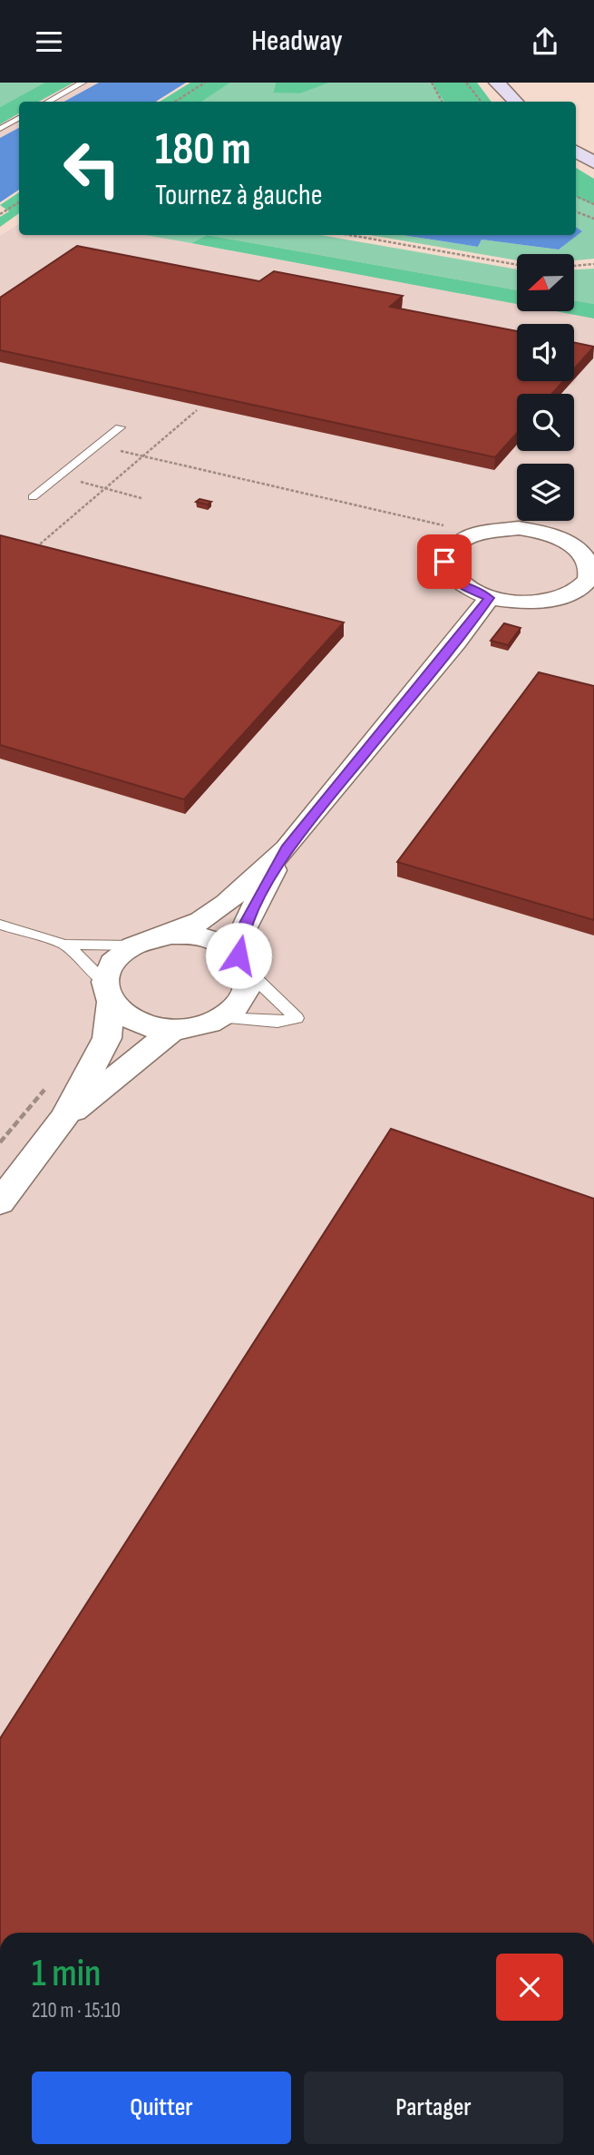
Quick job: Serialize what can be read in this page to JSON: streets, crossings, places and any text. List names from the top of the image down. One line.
{"north":"left","page":{"header":"Headway","turn":["180 m","Tournez à gauche"],"heading":["1 min","210 m · 15:10"],"buttons":["Quitter","Partager"]}}
